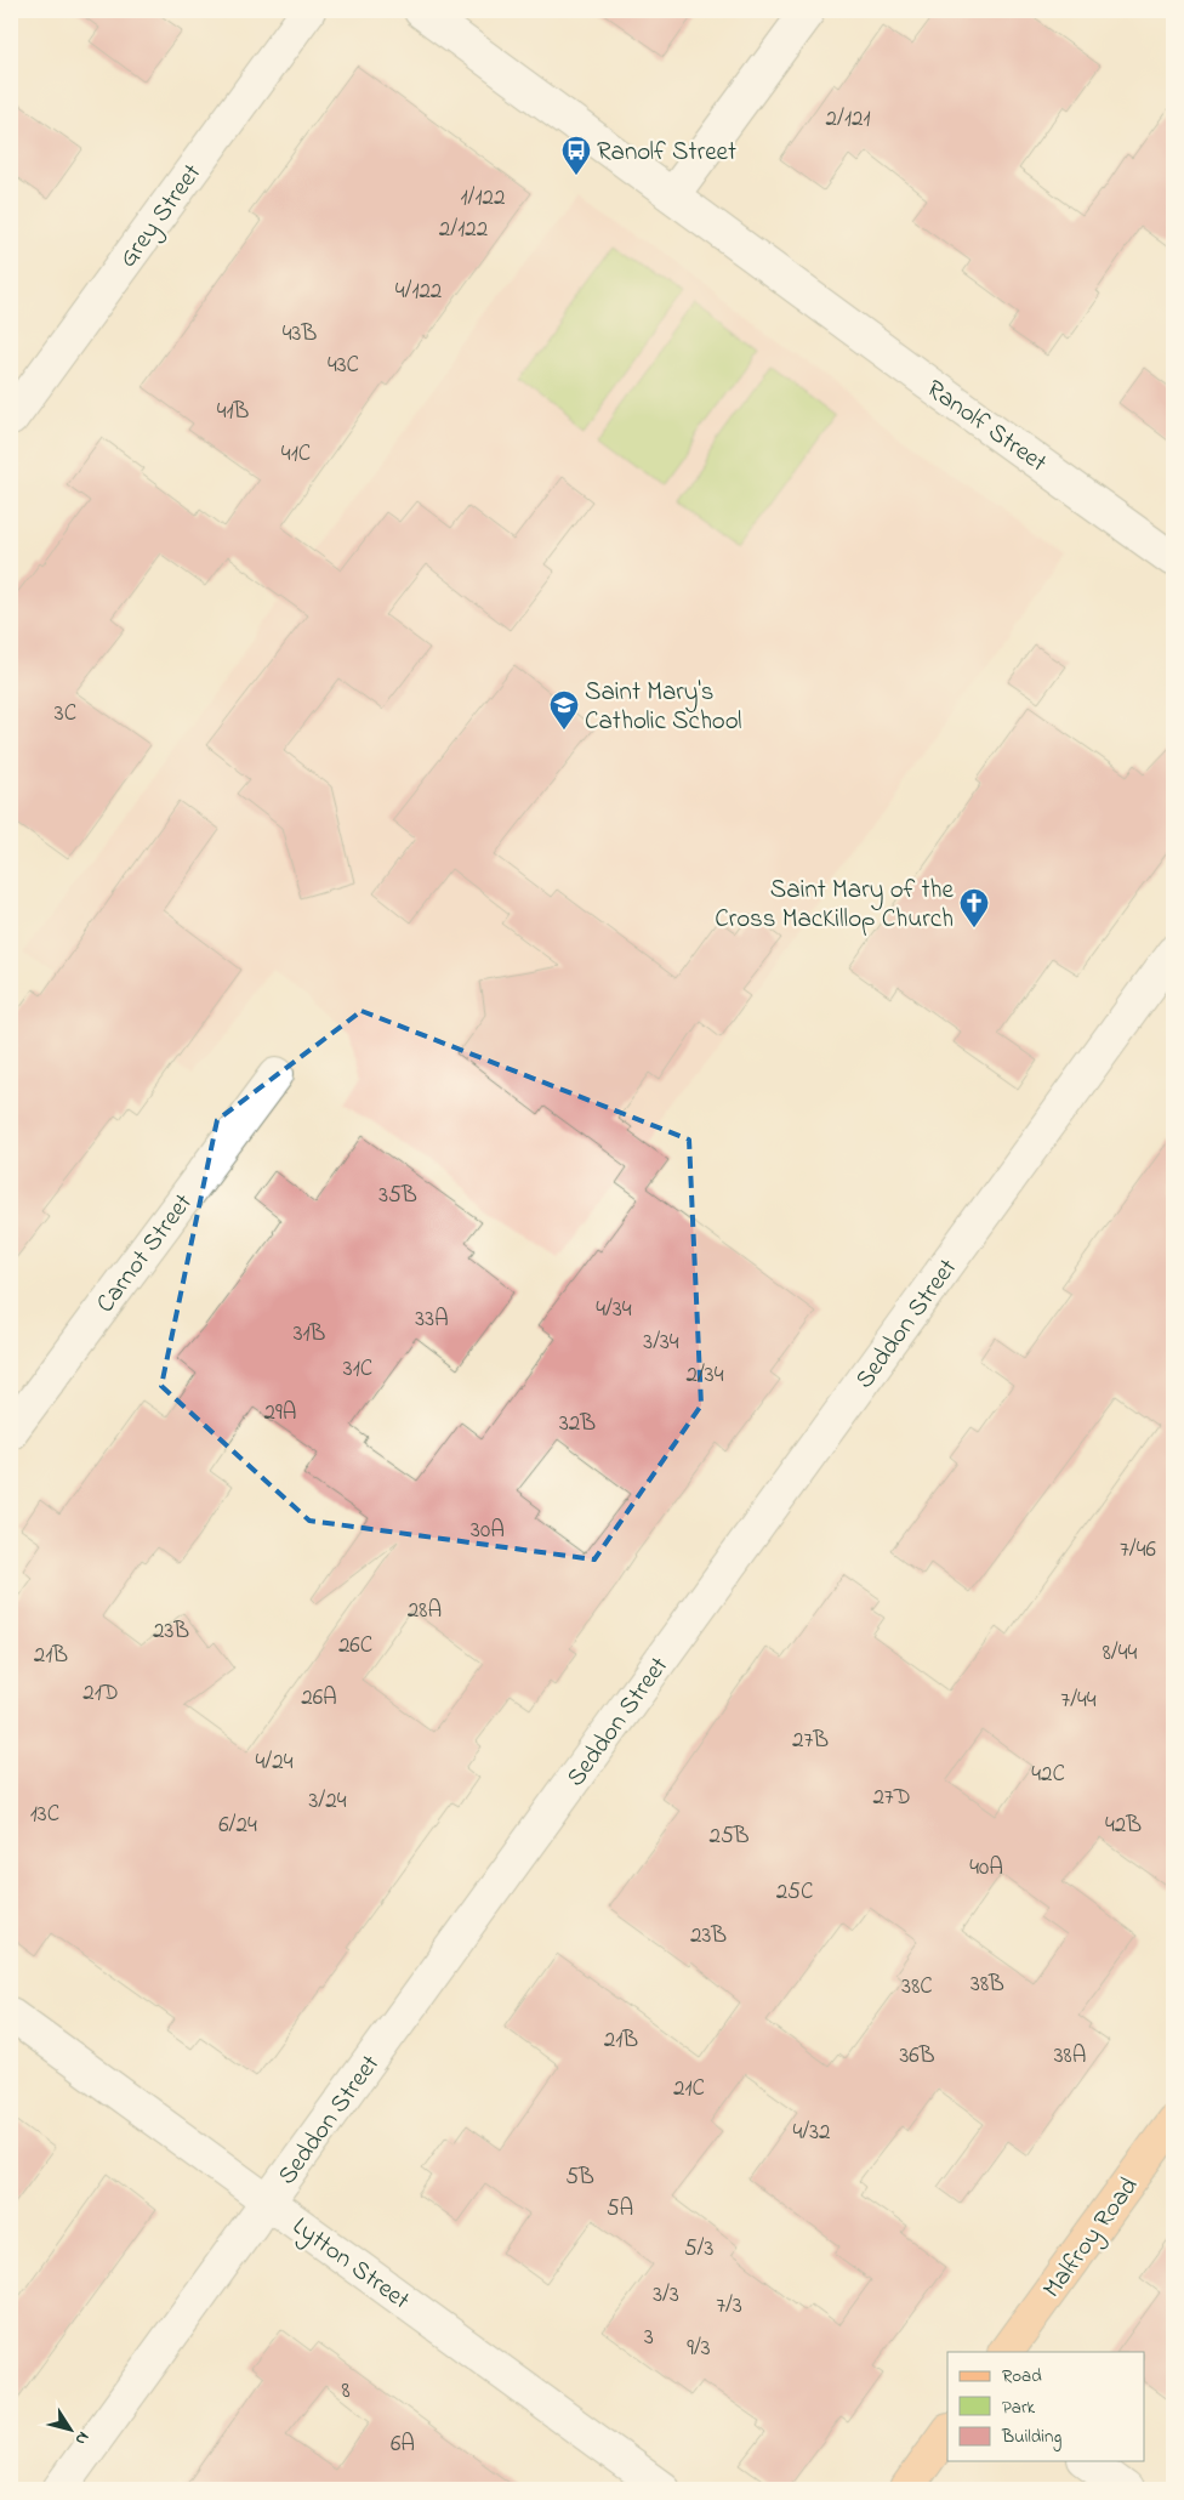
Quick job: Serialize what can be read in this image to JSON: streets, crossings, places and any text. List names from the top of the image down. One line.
{"streets":{"main road":["Malfroy Road"],"street":["Grey Street","Ranolf Street","Carnot Street","Seddon Street","Lytton Street"]},"crossings":[["Seddon Street","Lytton Street"]],"places":{"bus stop":["Ranolf Street"],"school or university":["Saint Mary's Catholic School"],"church":["Saint Mary of the Cross MacKillop Church"]},"house_numbers":["2/121","1/122","2/122","4/122","43B","43C","41B","41C","3C","35B","4/34","33A","31B","3/34","31C","2/34","29A","32B","30A","7/46","28A","23B","26C","8/44","21B","21D","26A","7/44","27B","4/24","42C","27D","3/24","13C","6/24","42B","25B","40A","25C","23B","38B","38C","21B","36B","38A","21C","4/32","5B","5A","5/3","3/3","7/3","3","9/3","8","6A"],"legend":["Road","Park","Building"],"north":"bottom right"}
